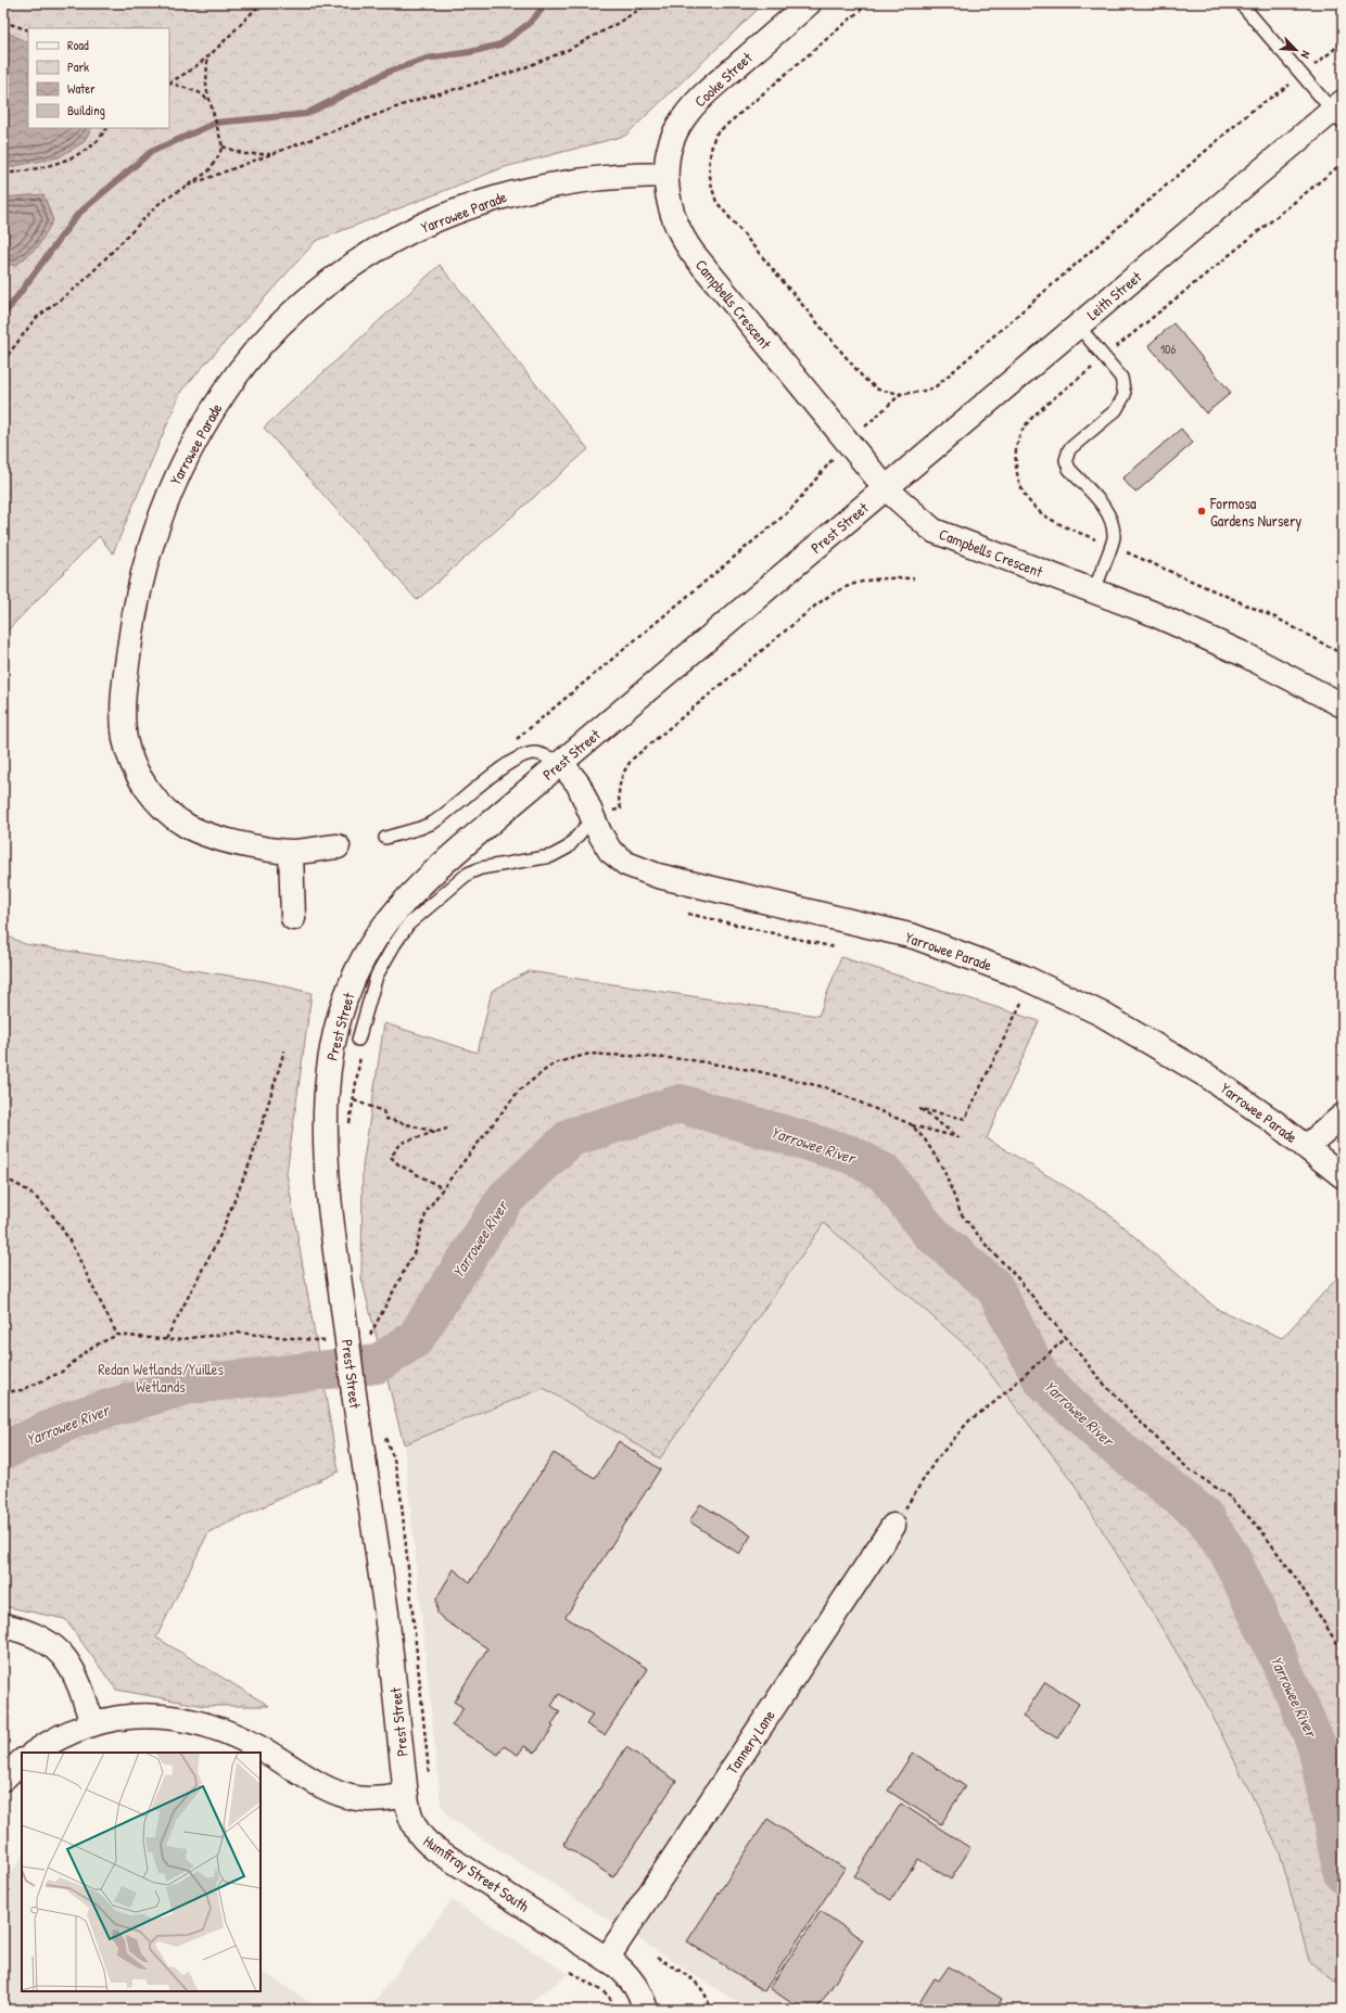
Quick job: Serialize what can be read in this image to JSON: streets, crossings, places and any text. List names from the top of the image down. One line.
{"streets":{"street":["Cooke Street","Yarrowee Parade","Leith Street","Campbells Crescent","Prest Street","Tannery Lane","Humffray Street South"]},"crossings":[["Cooke Street","Yarrowee Parade"],["Cooke Street","Campbells Crescent"],["Yarrowee Parade","Campbells Crescent"],["Yarrowee Parade","Prest Street"],["Leith Street","Campbells Crescent"],["Leith Street","Prest Street"],["Campbells Crescent","Prest Street"],["Prest Street","Humffray Street South"],["Tannery Lane","Humffray Street South"]],"water":["Yarrowee River"],"parks":["Redan Wetlands/Yuilles Wetlands"],"places":["Formosa Gardens Nursery"],"house_numbers":["106"],"legend":["Road","Park","Water","Building"],"north":"bottom right"}
